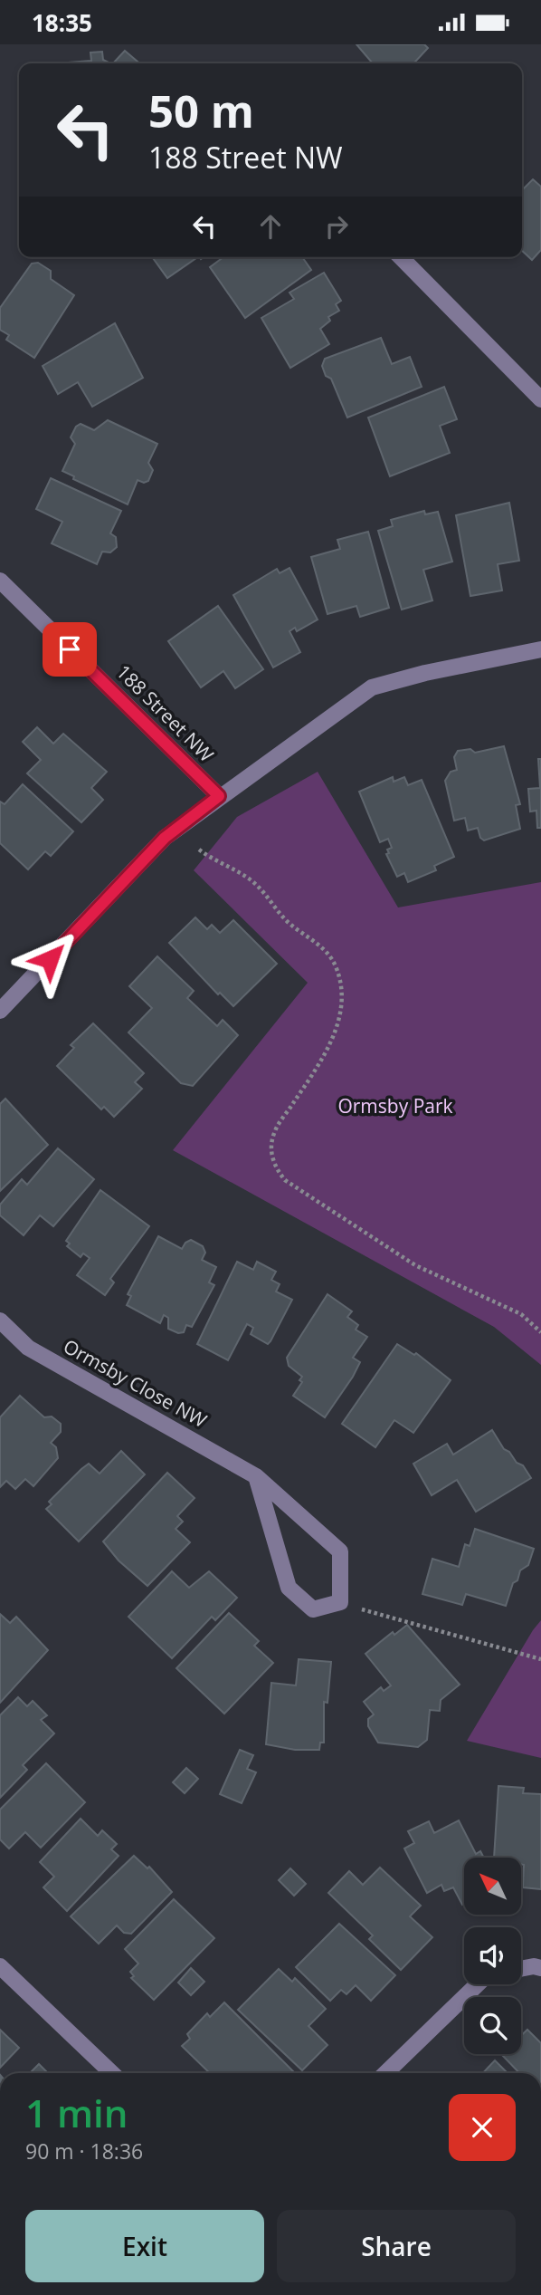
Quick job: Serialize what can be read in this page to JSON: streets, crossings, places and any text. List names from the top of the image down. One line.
{"streets":{"street":["188 Street NW","Ormsby Close NW"]},"parks":["Ormsby Park"],"north":"top left","page":{"status":"18:35","turn":["50 m","188 Street NW"],"heading":["1 min","90 m · 18:36"],"buttons":["Exit","Share"]}}
